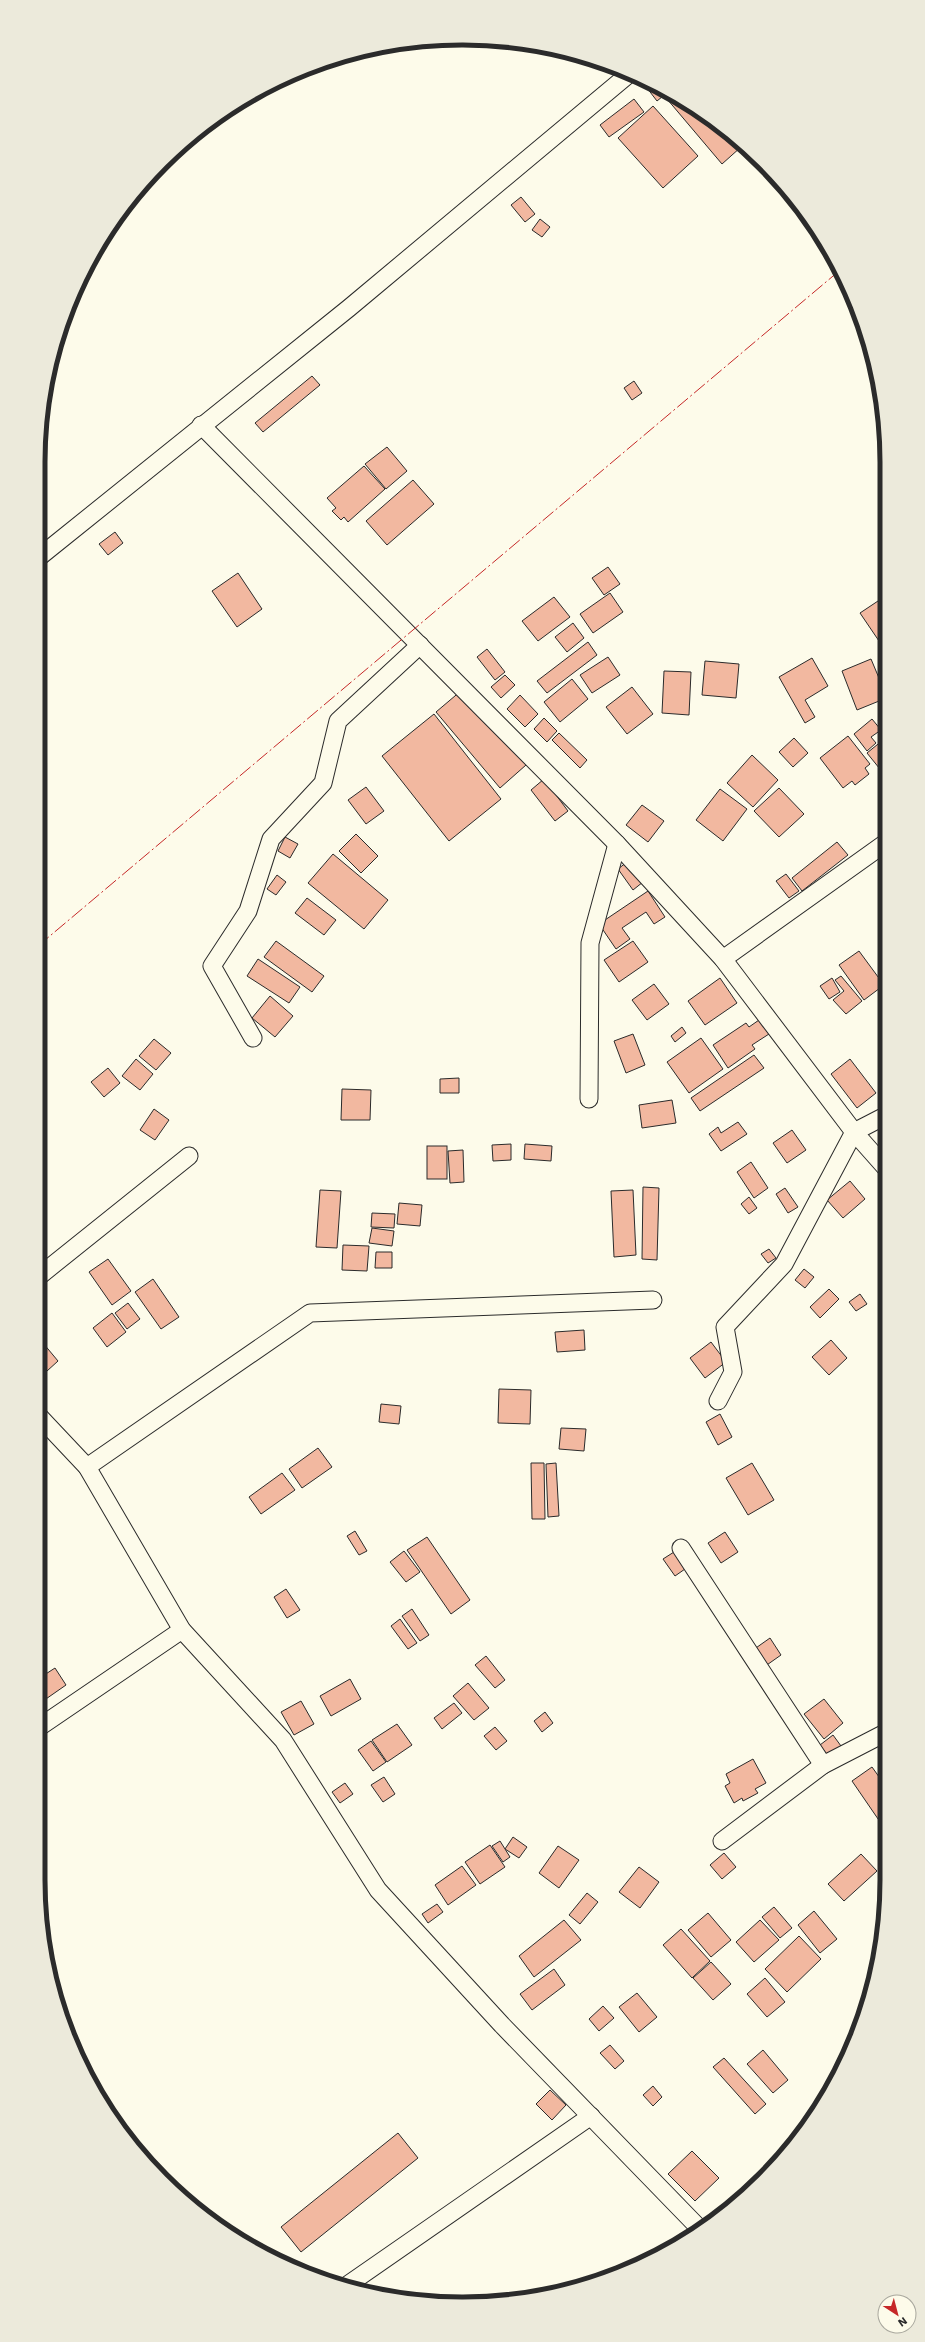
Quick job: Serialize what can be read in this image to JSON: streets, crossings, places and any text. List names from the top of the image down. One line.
{"north":"bottom right"}
